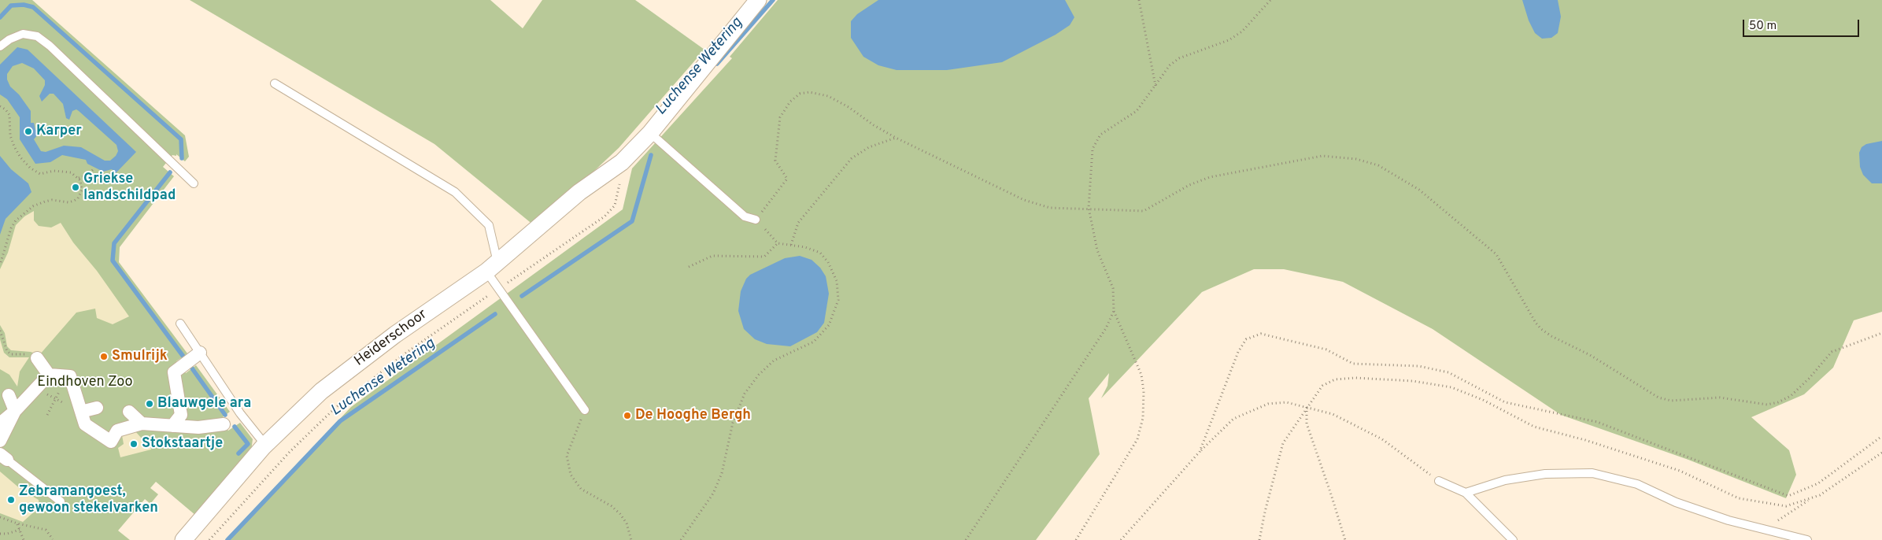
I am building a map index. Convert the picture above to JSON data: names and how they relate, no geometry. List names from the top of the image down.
{
  "streets": {
    "street": ["Heiderschoor"]
  },
  "water": ["Luchense Wetering"],
  "parks": ["Eindhoven Zoo"],
  "places": [
    "Karper",
    "Griekse landschildpad",
    "Smulrijk",
    "Blauwgele ara",
    "De Hooghe Bergh",
    "Stokstaartje",
    "Zebramangoest, gewoon stekelvarken"
  ],
  "scale_bar": "50 m"
}
